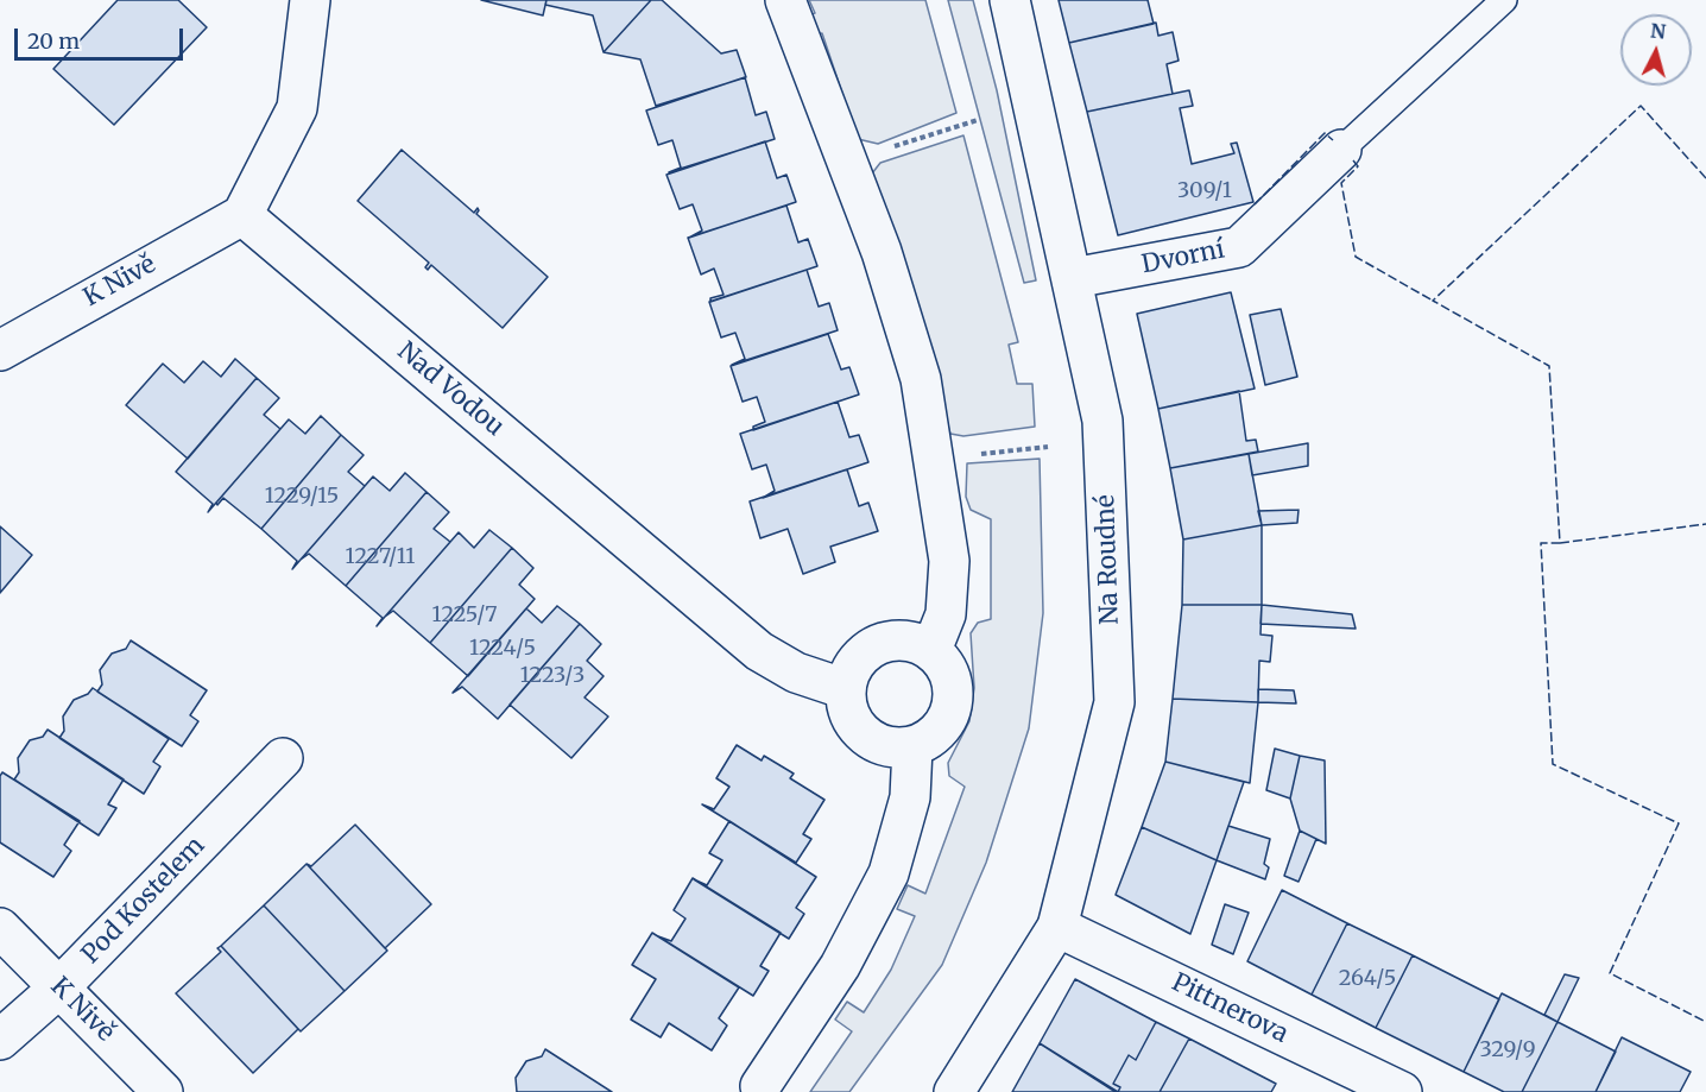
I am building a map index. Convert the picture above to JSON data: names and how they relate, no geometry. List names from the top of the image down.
{
  "streets": {
    "street": [
      "Dvorní",
      "K Nivě",
      "Nad Vodou",
      "Na Roudné",
      "Pod Kostelem",
      "Pittnerova"
    ]
  },
  "crossings": [
    ["Dvorní", "Na Roudné"],
    ["K Nivě", "Nad Vodou"],
    ["K Nivě", "Pod Kostelem"],
    ["Na Roudné", "Pittnerova"]
  ],
  "house_numbers": [
    "309/1",
    "1229/15",
    "1227/11",
    "1225/7",
    "1224/5",
    "1223/3",
    "264/5",
    "329/9"
  ],
  "scale_bar": "20 m",
  "north": "top"
}
